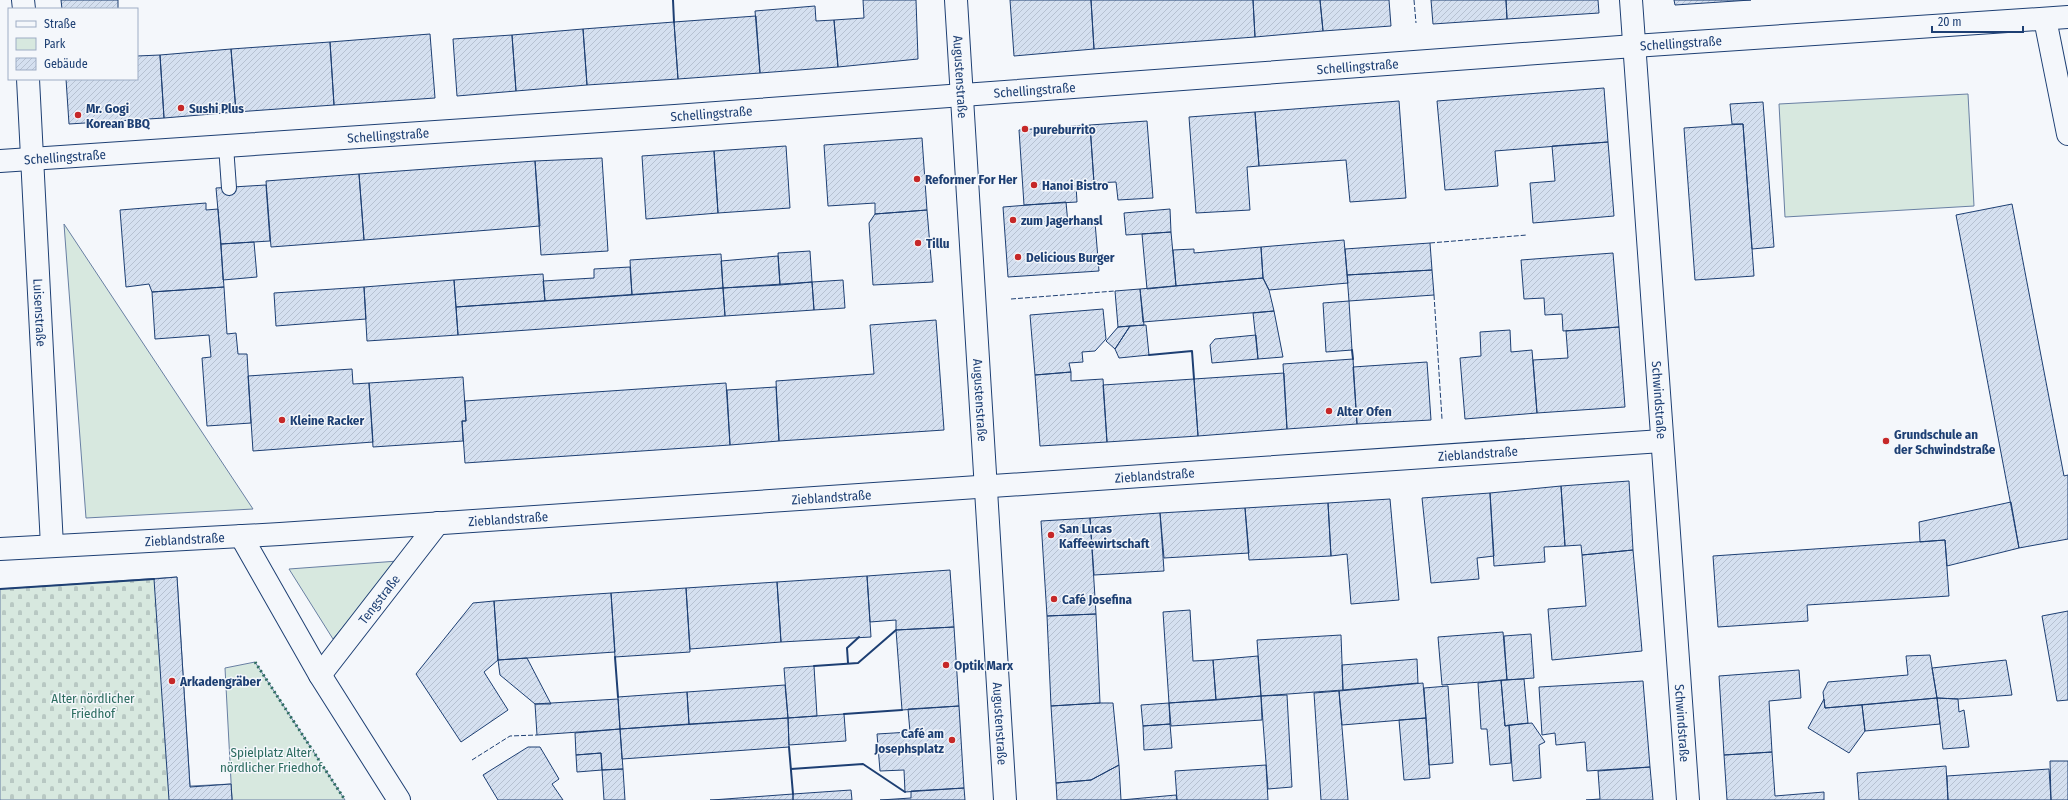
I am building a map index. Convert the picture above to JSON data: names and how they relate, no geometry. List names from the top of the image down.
{
  "streets": {
    "street": [
      "Schellingstraße",
      "Augustenstraße",
      "Luisenstraße",
      "Schwindstraße",
      "Zieblandstraße",
      "Tengstraße"
    ]
  },
  "crossings": [
    ["Schellingstraße", "Augustenstraße"],
    ["Schellingstraße", "Luisenstraße"],
    ["Schellingstraße", "Schwindstraße"],
    ["Augustenstraße", "Zieblandstraße"],
    ["Luisenstraße", "Zieblandstraße"],
    ["Schwindstraße", "Zieblandstraße"],
    ["Zieblandstraße", "Tengstraße"]
  ],
  "parks": ["Alter nördlicher Friedhof", "Spielplatz Alter nördlicher Friedhof"],
  "places": [
    "Sushi Plus",
    "Mr. Gogi Korean BBQ",
    "pureburrito",
    "Reformer For Her",
    "Hanoi Bistro",
    "zum Jagerhansl",
    "Tillu",
    "Delicious Burger",
    "Alter Ofen",
    "Kleine Racker",
    "Grundschule an der Schwindstraße",
    "San Lucas Kaffeewirtschaft",
    "Café Josefina",
    "Optik Marx",
    "Arkadengräber",
    "Café am Josephsplatz"
  ],
  "legend": ["Straße", "Park", "Gebäude"],
  "scale_bar": "20 m"
}
